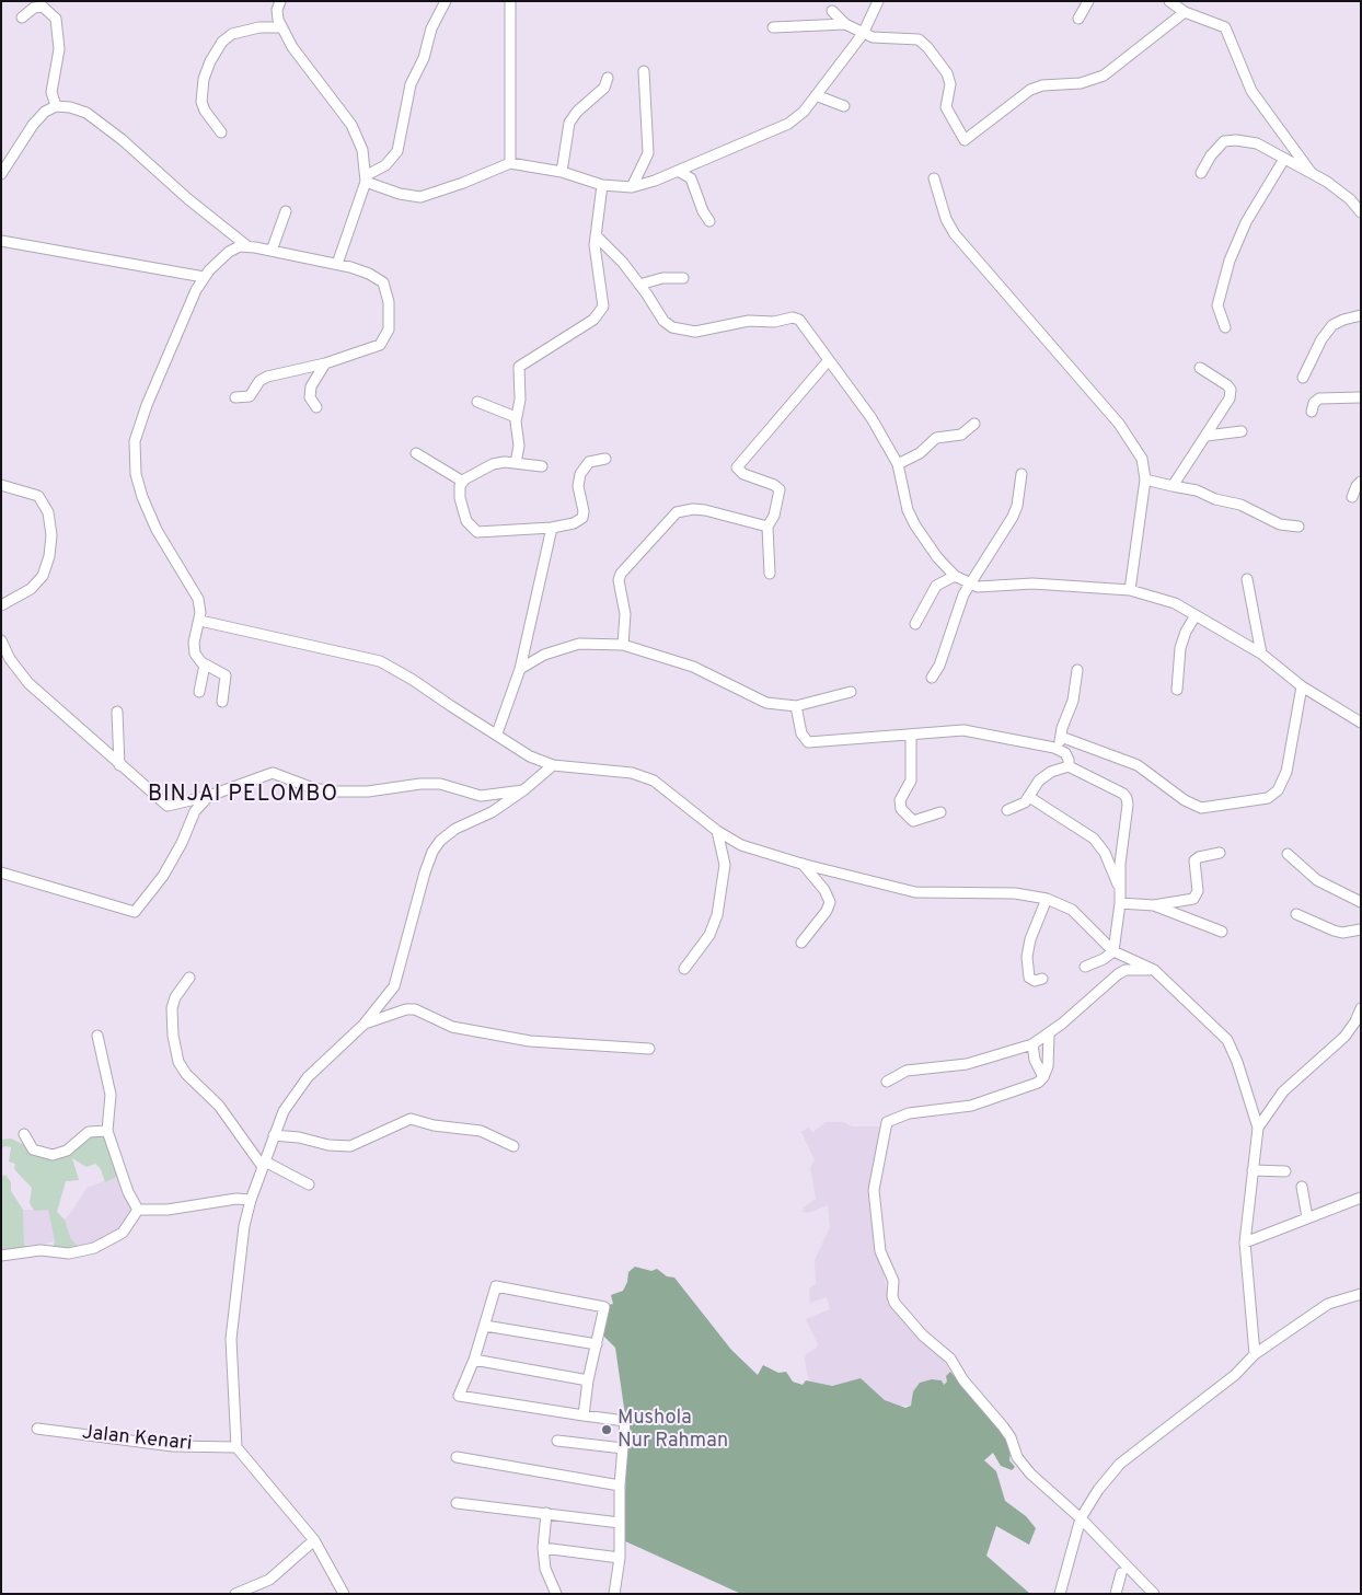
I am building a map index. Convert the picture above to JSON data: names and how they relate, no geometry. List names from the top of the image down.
{
  "streets": {
    "street": ["Jalan Kenari"]
  },
  "districts": ["BINJAI PELOMBO"],
  "places": ["Mushola Nur Rahman"]
}
